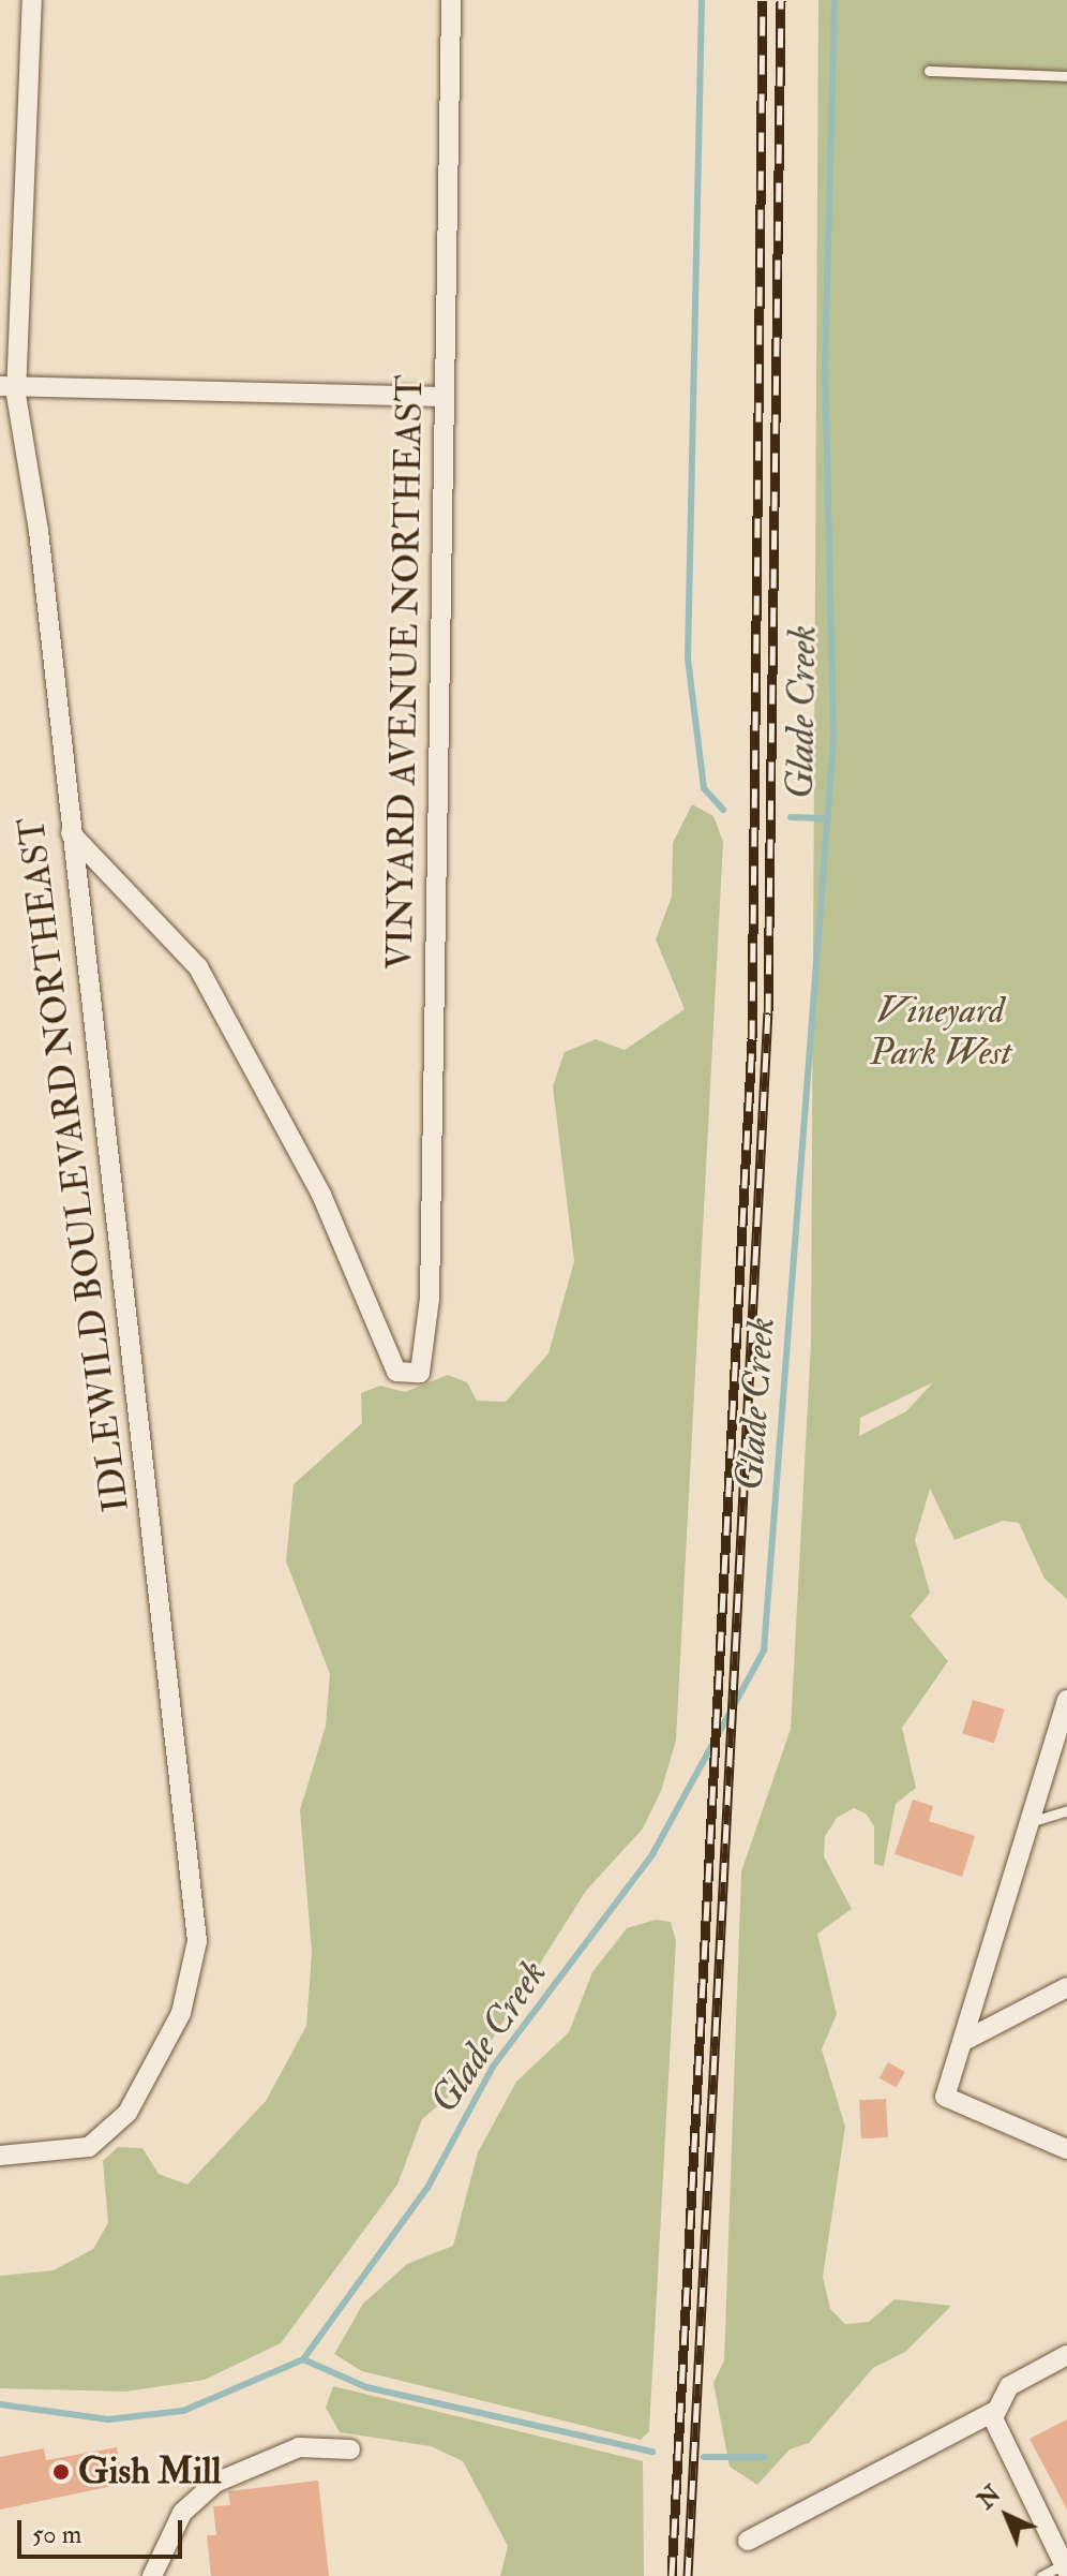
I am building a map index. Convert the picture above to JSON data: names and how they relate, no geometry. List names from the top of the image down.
{
  "streets": {
    "street": ["VINYARD AVENUE NORTHEAST", "IDLEWILD BOULEVARD NORTHEAST"]
  },
  "crossings": [
    ["VINYARD AVENUE NORTHEAST", "IDLEWILD BOULEVARD NORTHEAST"]
  ],
  "water": ["Glade Creek"],
  "parks": ["Vineyard Park West"],
  "places": ["Gish Mill"],
  "scale_bar": "50 m",
  "north": "top left"
}
